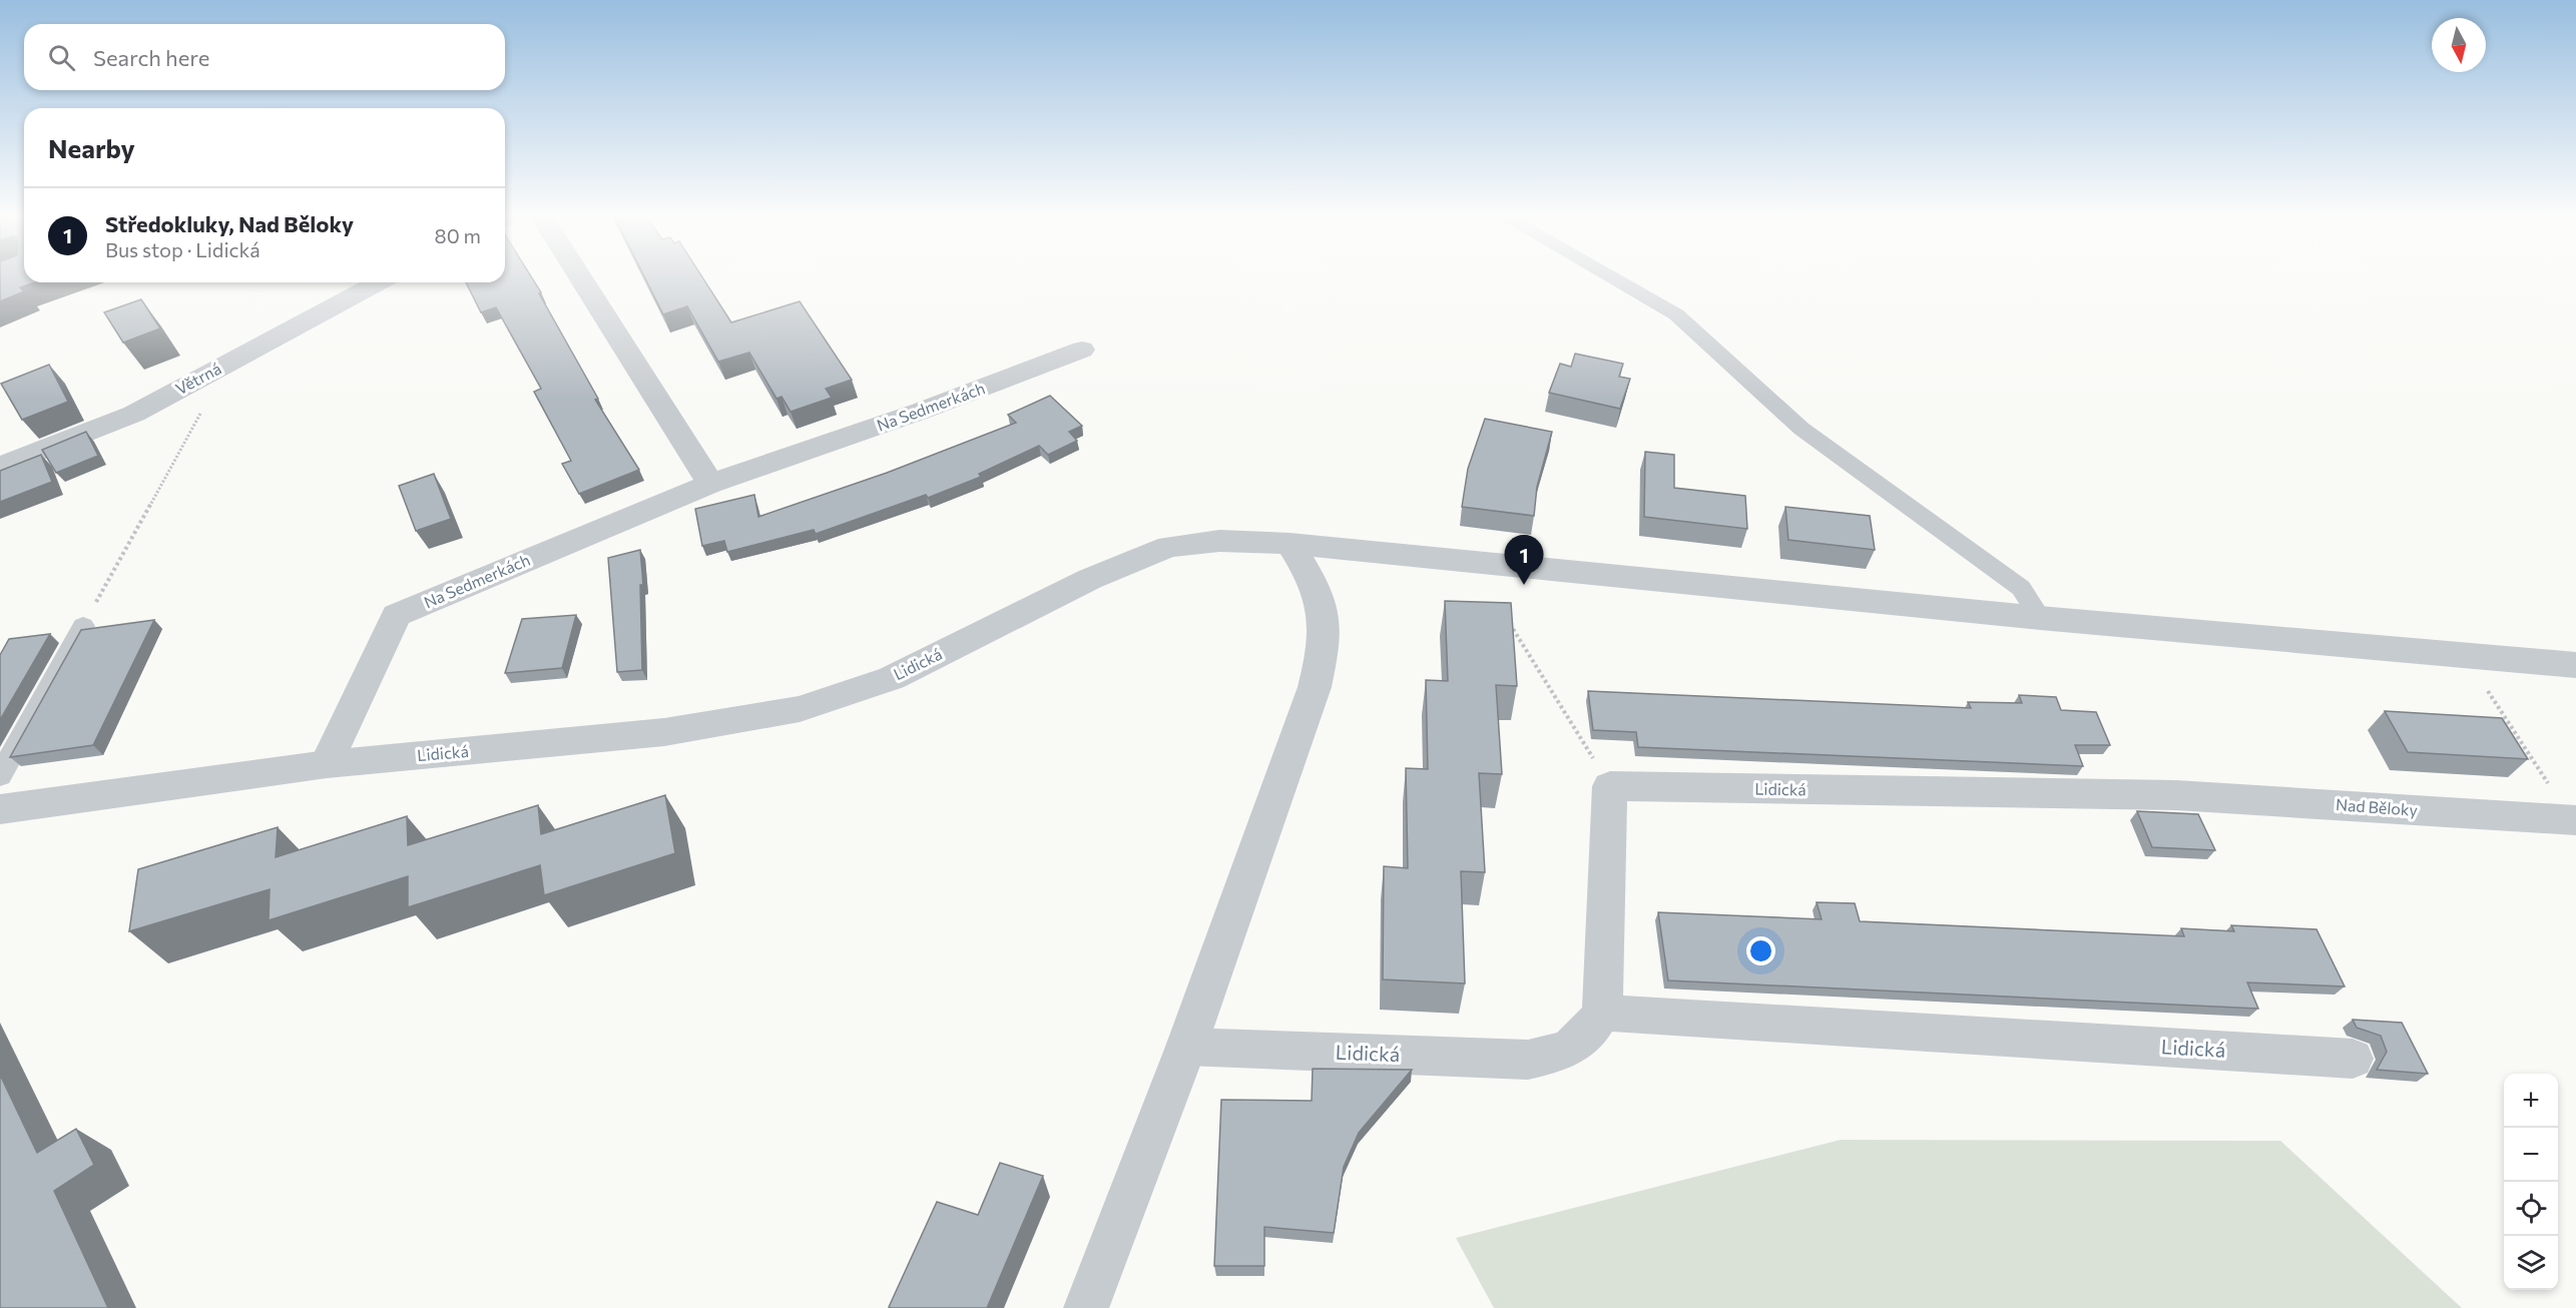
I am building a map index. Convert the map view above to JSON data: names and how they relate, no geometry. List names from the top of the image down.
{
  "streets": {
    "street": [
      "Větrná",
      "Na Sedmerkách",
      "Lidická",
      "Nad Běloky"
    ]
  },
  "crossings": [
    ["Na Sedmerkách", "Lidická"],
    ["Lidická", "Nad Běloky"]
  ],
  "north": "bottom",
  "page": {
    "search": "Search here",
    "heading": "Nearby",
    "list": [
      {
        "mark": "1",
        "name": "Středokluky, Nad Běloky",
        "note": "Bus stop · Lidická",
        "value": "80 m"
      }
    ],
    "pins": "1",
    "map_buttons": ["+", "−"]
  }
}
